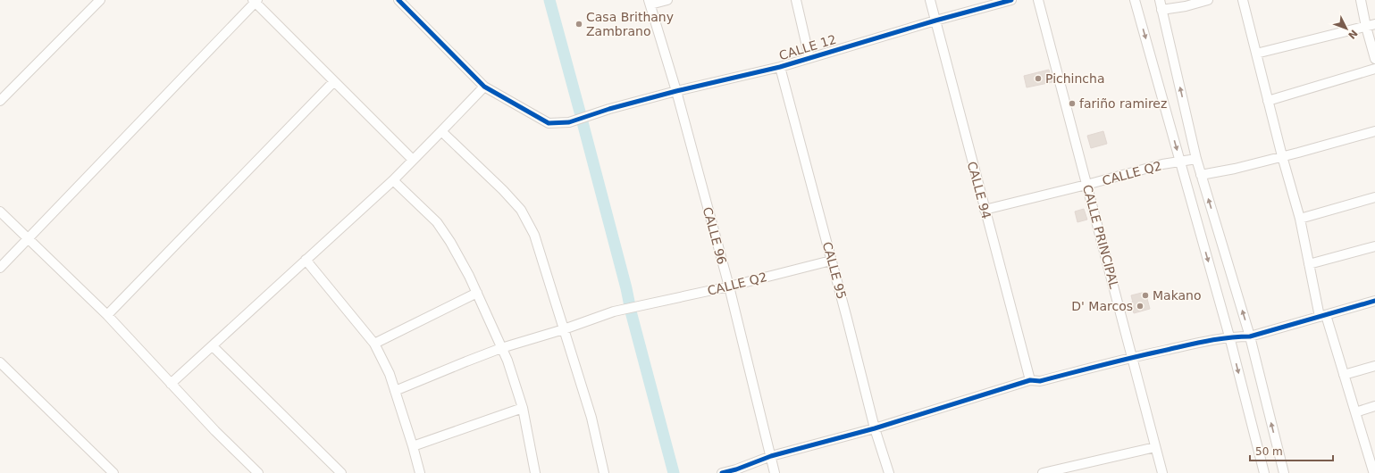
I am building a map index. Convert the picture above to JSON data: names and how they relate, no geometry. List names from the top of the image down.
{
  "streets": {
    "street": [
      "CALLE 12",
      "CALLE Q2",
      "CALLE 94",
      "CALLE 96",
      "CALLE PRINCIPAL",
      "CALLE 95"
    ]
  },
  "crossings": [
    ["CALLE 12", "CALLE 94"],
    ["CALLE 12", "CALLE 96"],
    ["CALLE 12", "CALLE 95"],
    ["CALLE Q2", "CALLE 94"],
    ["CALLE Q2", "CALLE 96"],
    ["CALLE Q2", "CALLE PRINCIPAL"],
    ["CALLE Q2", "CALLE 95"]
  ],
  "places": [
    "Casa Brithany Zambrano",
    "Pichincha",
    "fariño ramirez",
    "Makano",
    "D' Marcos"
  ],
  "scale_bar": "50 m",
  "north": "bottom right"
}
